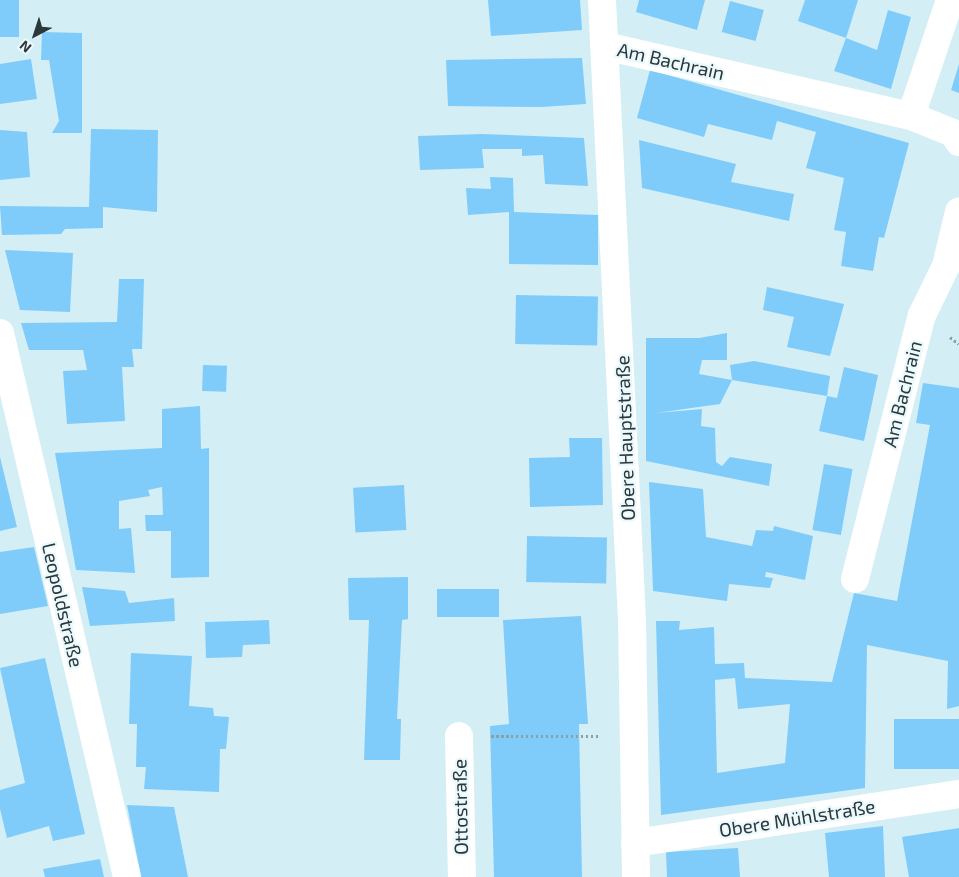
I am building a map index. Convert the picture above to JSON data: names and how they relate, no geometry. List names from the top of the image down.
{
  "streets": {
    "street": [
      "Am Bachrain",
      "Obere Hauptstraße",
      "Leopoldstraße",
      "Ottostraße",
      "Obere Mühlstraße"
    ]
  },
  "crossings": [
    ["Am Bachrain", "Obere Hauptstraße"],
    ["Obere Hauptstraße", "Obere Mühlstraße"]
  ],
  "north": "bottom left"
}
